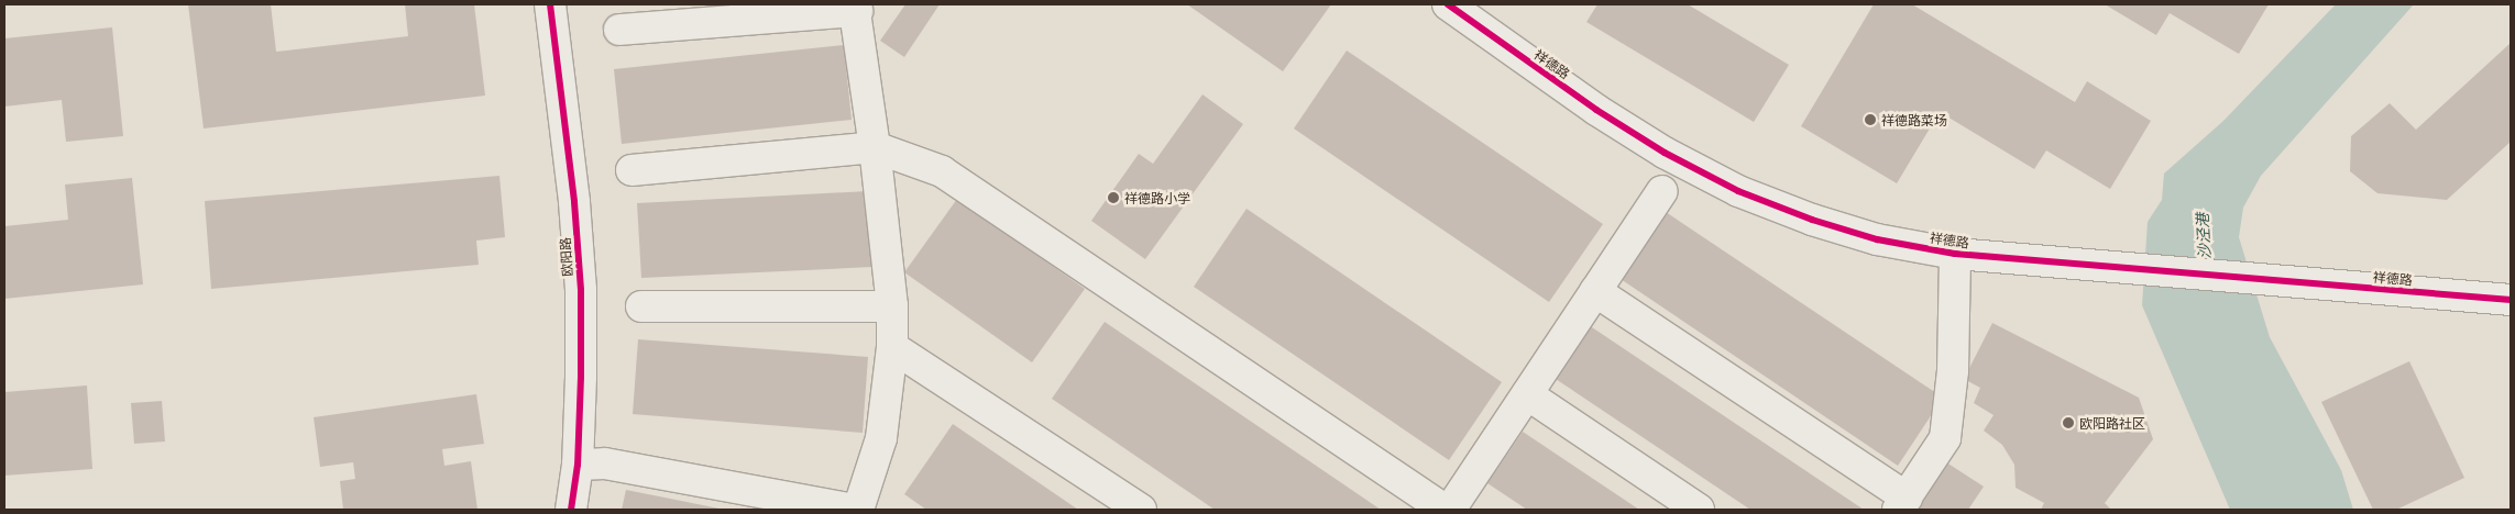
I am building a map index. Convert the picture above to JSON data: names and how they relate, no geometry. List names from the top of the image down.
{
  "streets": {
    "street": ["祥德路", "欧阳路"]
  },
  "water": ["沙泾港"],
  "places": ["祥德路菜场", "祥德路小学", "欧阳路社区"]
}
